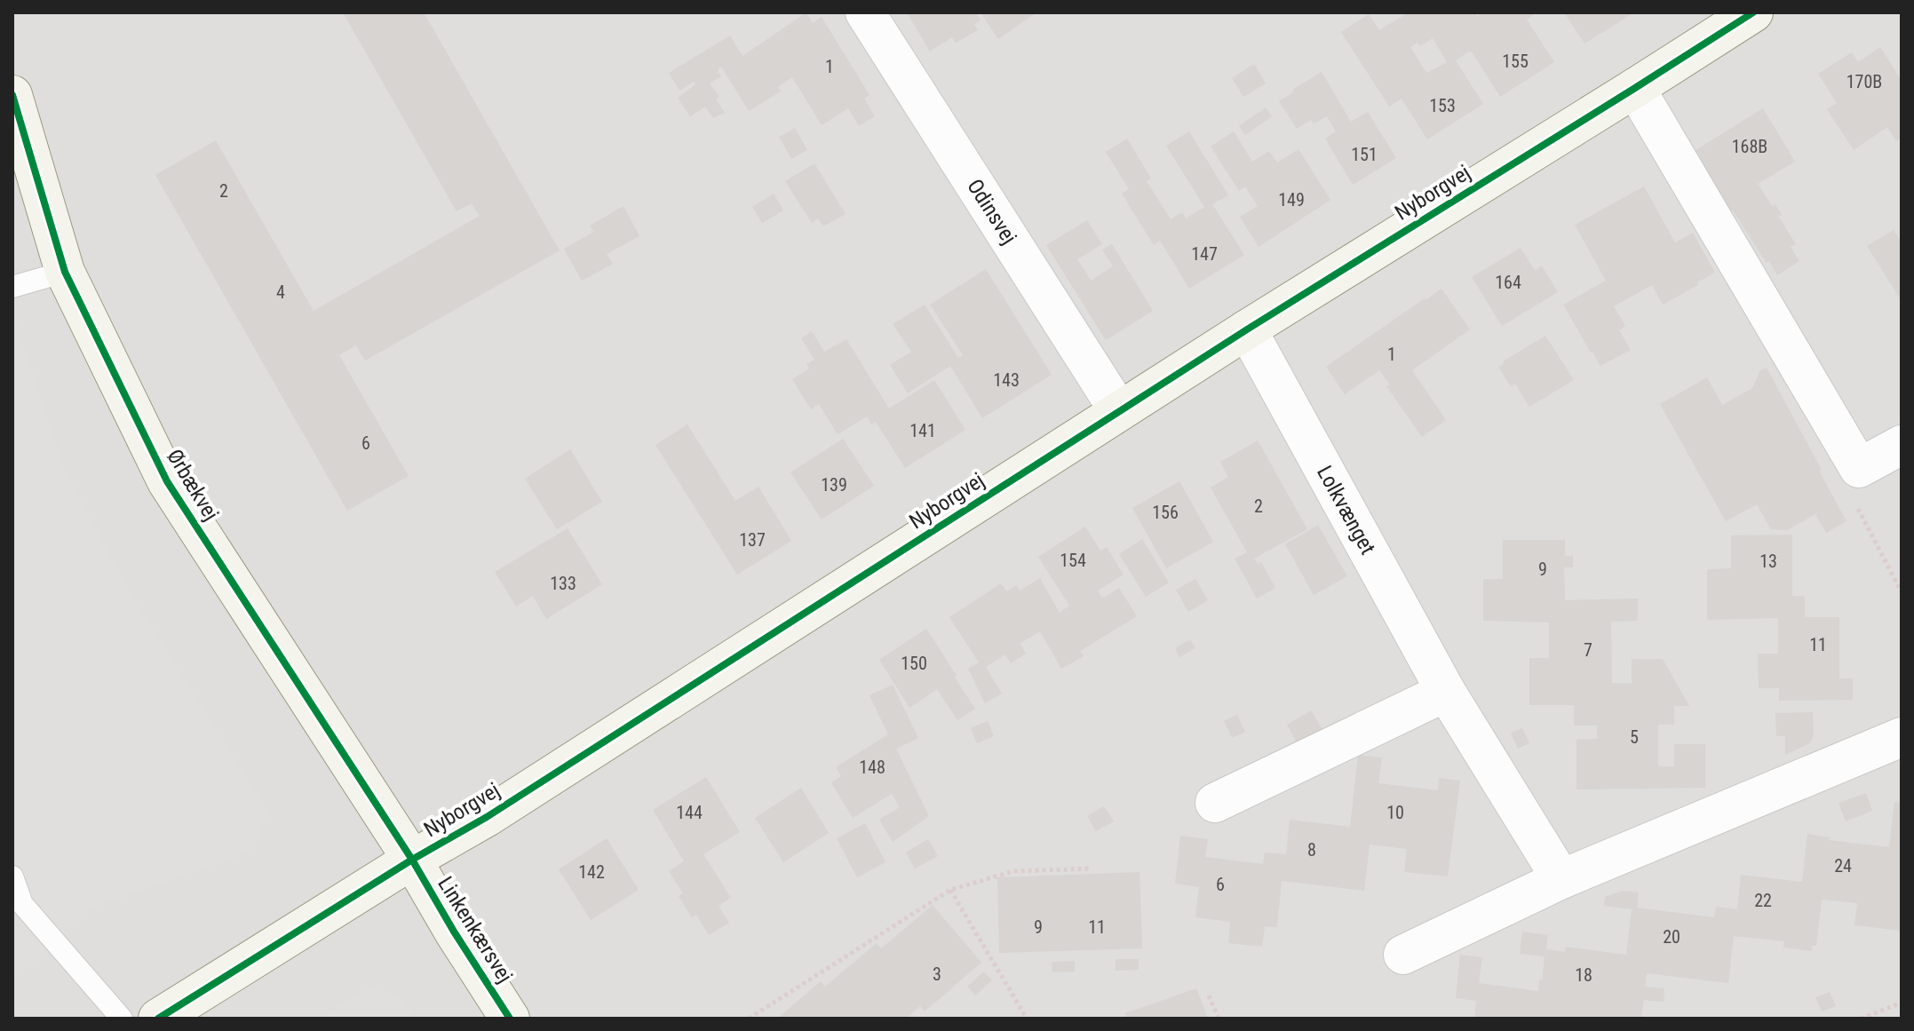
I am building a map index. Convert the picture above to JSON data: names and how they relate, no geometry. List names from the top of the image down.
{
  "streets": {
    "street": [
      "Nyborgvej",
      "Odinsvej",
      "Ørbækvej",
      "Lolkvænget",
      "Linkenkærsvej"
    ]
  },
  "crossings": [
    ["Nyborgvej", "Odinsvej"],
    ["Nyborgvej", "Ørbækvej"],
    ["Nyborgvej", "Lolkvænget"],
    ["Nyborgvej", "Linkenkærsvej"],
    ["Ørbækvej", "Linkenkærsvej"]
  ],
  "house_numbers": [
    "155",
    "1",
    "170B",
    "153",
    "168B",
    "151",
    "2",
    "149",
    "147",
    "164",
    "4",
    "1",
    "143",
    "141",
    "6",
    "139",
    "2",
    "156",
    "137",
    "154",
    "13",
    "9",
    "133",
    "11",
    "7",
    "150",
    "5",
    "148",
    "144",
    "10",
    "8",
    "24",
    "142",
    "6",
    "22",
    "9",
    "11",
    "20",
    "3",
    "18"
  ]
}
